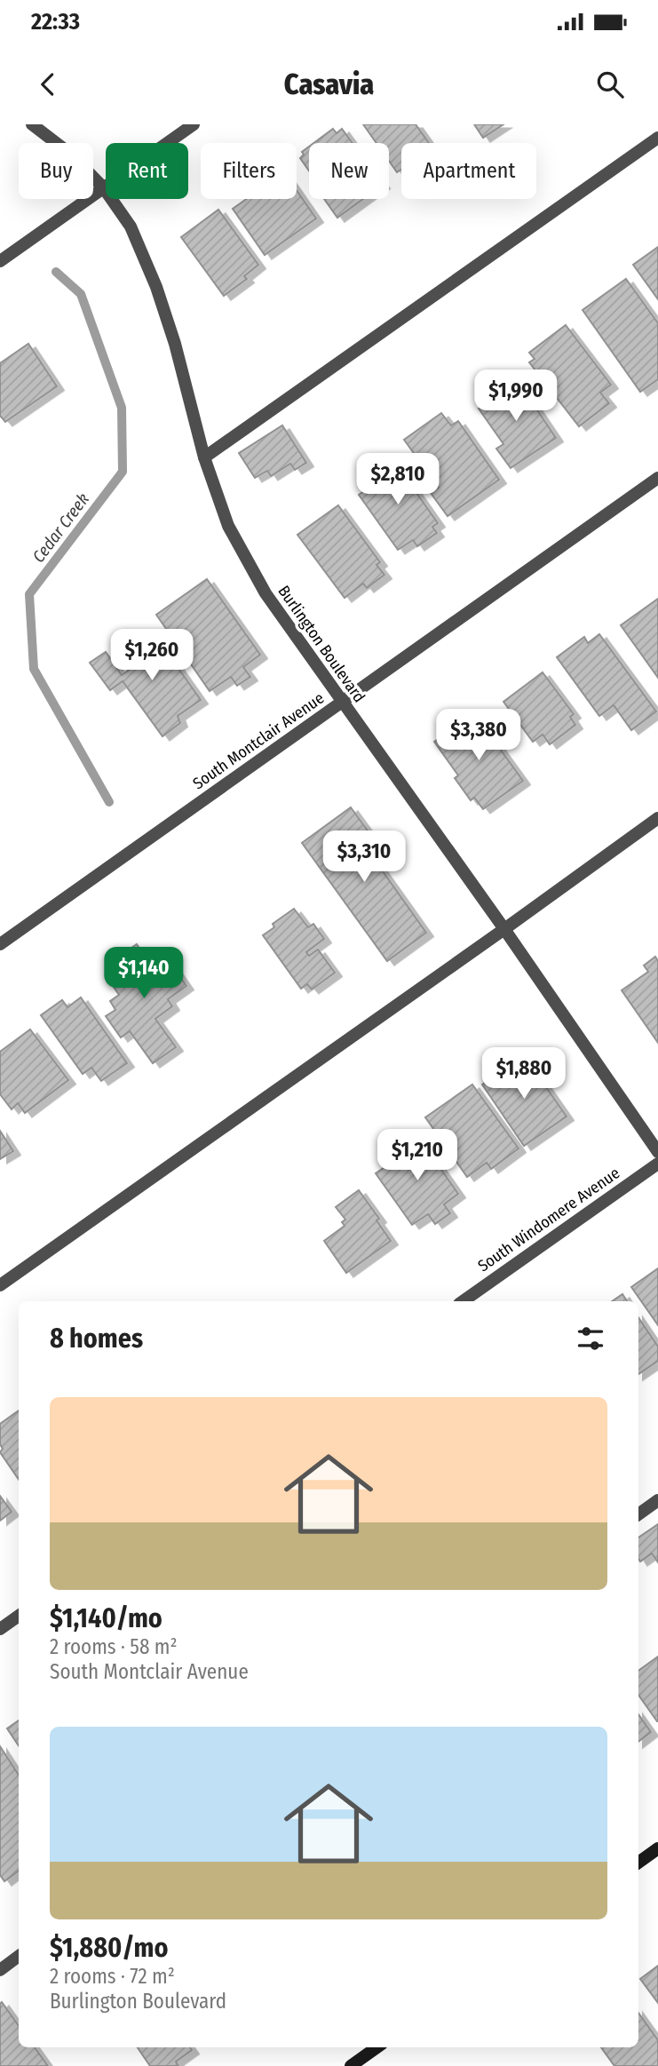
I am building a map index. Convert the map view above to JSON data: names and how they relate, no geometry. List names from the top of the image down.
{
  "streets": {
    "street": ["Burlington Boulevard", "South Montclair Avenue", "South Windomere Avenue"]
  },
  "crossings": [
    ["Burlington Boulevard", "South Montclair Avenue"]
  ],
  "water": ["Cedar Creek"],
  "page": {
    "status": "22:33",
    "header": "Casavia",
    "chip": [
      "Buy",
      "Rent",
      "Filters",
      "New",
      "Apartment"
    ],
    "price": [
      "$1,990",
      "$2,810",
      "$1,260",
      "$3,380",
      "$3,310",
      "$1,140",
      "$1,880",
      "$1,210"
    ],
    "heading": "8 homes",
    "list": [
      {
        "name": "$1,140/mo",
        "note": "2 rooms · 58 m² · South Montclair Avenue"
      },
      {
        "name": "$1,880/mo",
        "note": "2 rooms · 72 m² · Burlington Boulevard"
      }
    ]
  }
}
